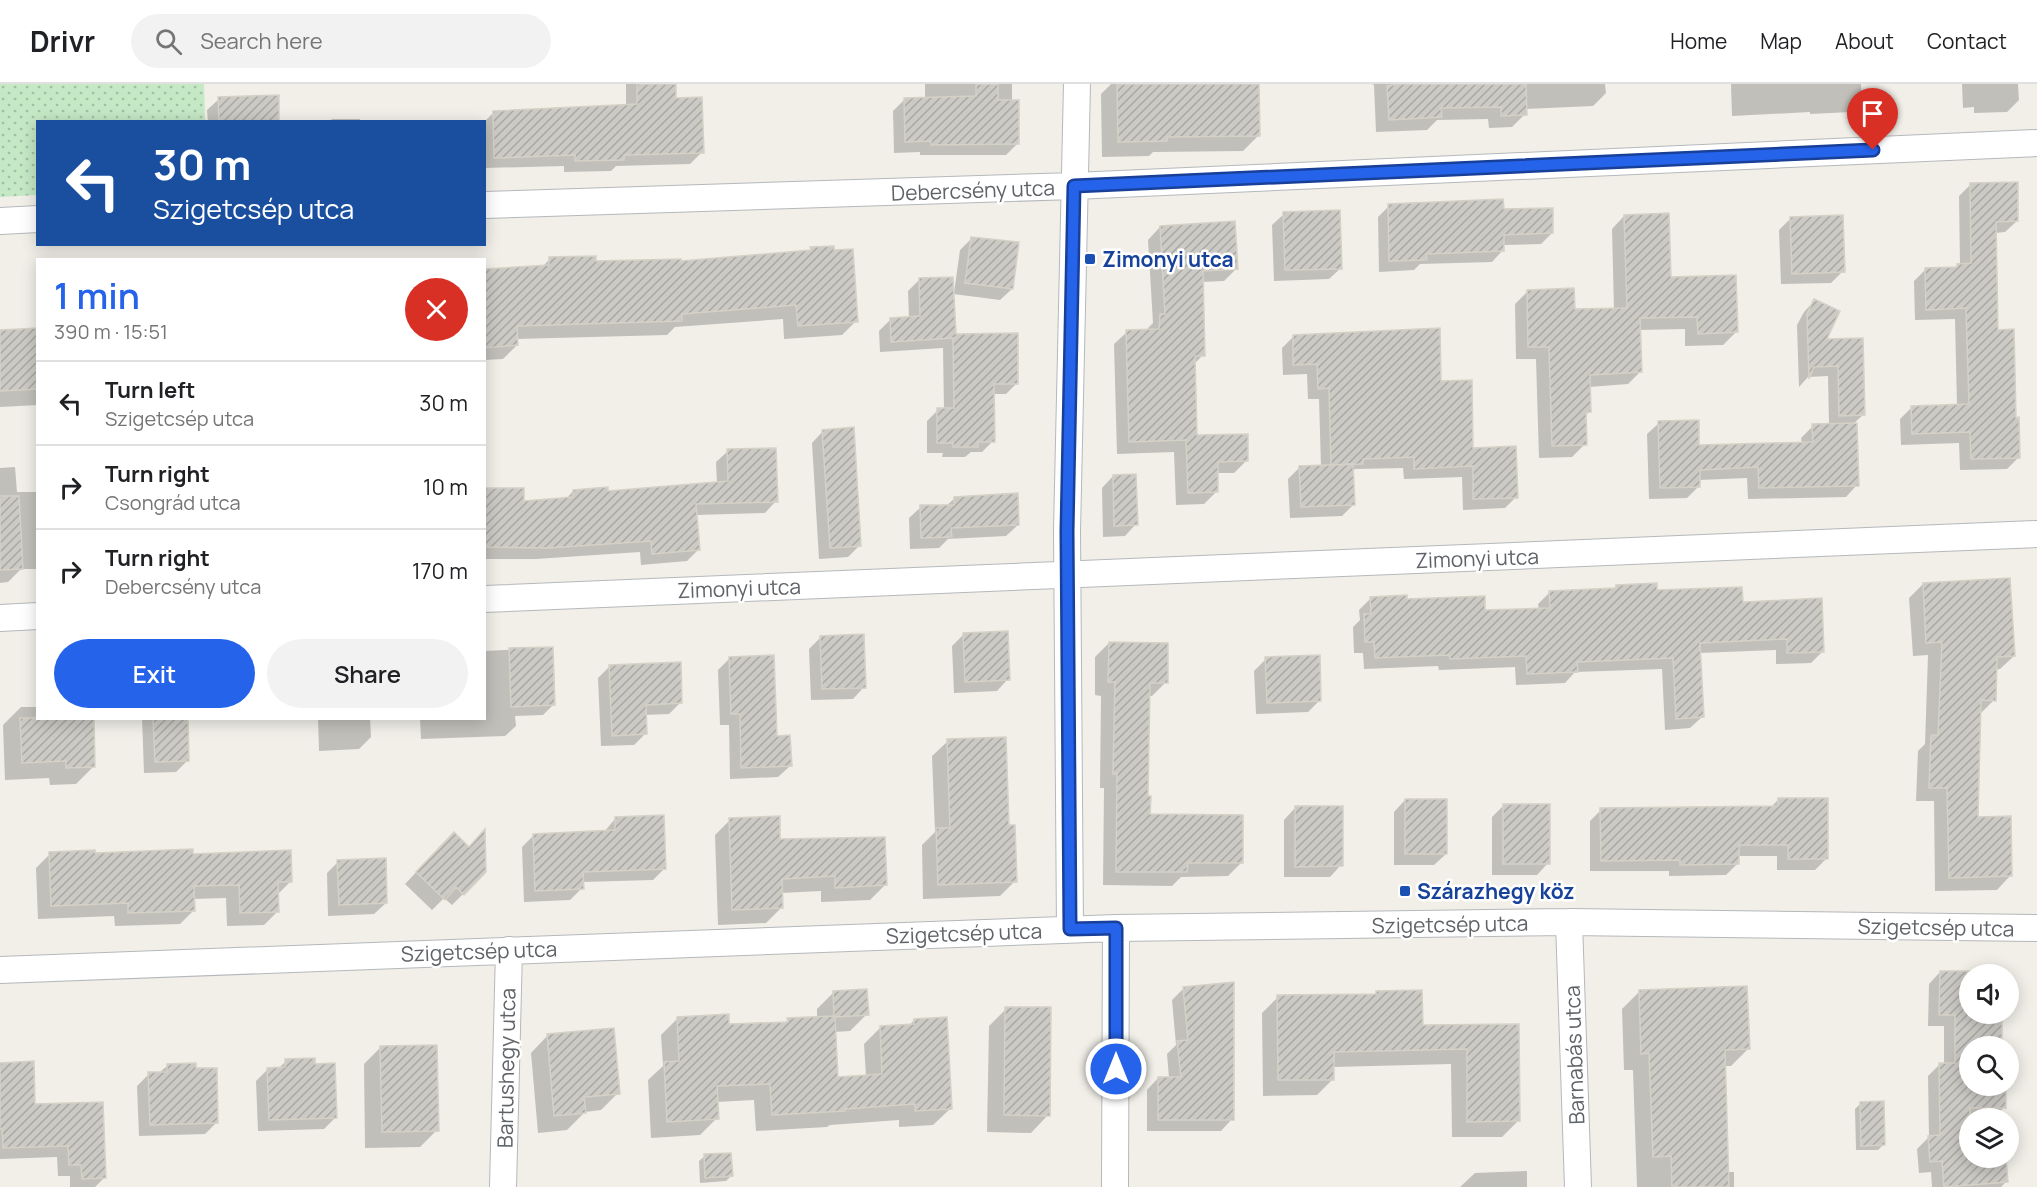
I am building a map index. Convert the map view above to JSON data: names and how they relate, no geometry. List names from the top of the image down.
{
  "streets": {
    "street": [
      "Debercsény utca",
      "Zimonyi utca",
      "Szigetcsép utca",
      "Barnabás utca",
      "Bartushegy utca"
    ]
  },
  "crossings": [
    ["Szigetcsép utca", "Barnabás utca"],
    ["Szigetcsép utca", "Bartushegy utca"]
  ],
  "places": {
    "transit": ["Zimonyi utca", "Szárazhegy köz"]
  },
  "page": {
    "header": "Drivr",
    "search": "Search here",
    "nav": [
      "Home",
      "Map",
      "About",
      "Contact"
    ],
    "turn": ["30 m", "Szigetcsép utca"],
    "heading": ["1 min", "390 m · 15:51"],
    "list": [
      {
        "name": "Turn left",
        "note": "Szigetcsép utca",
        "value": "30 m"
      },
      {
        "name": "Turn right",
        "note": "Csongrád utca",
        "value": "10 m"
      },
      {
        "name": "Turn right",
        "note": "Debercsény utca",
        "value": "170 m"
      }
    ],
    "buttons": ["Exit", "Share"]
  }
}
